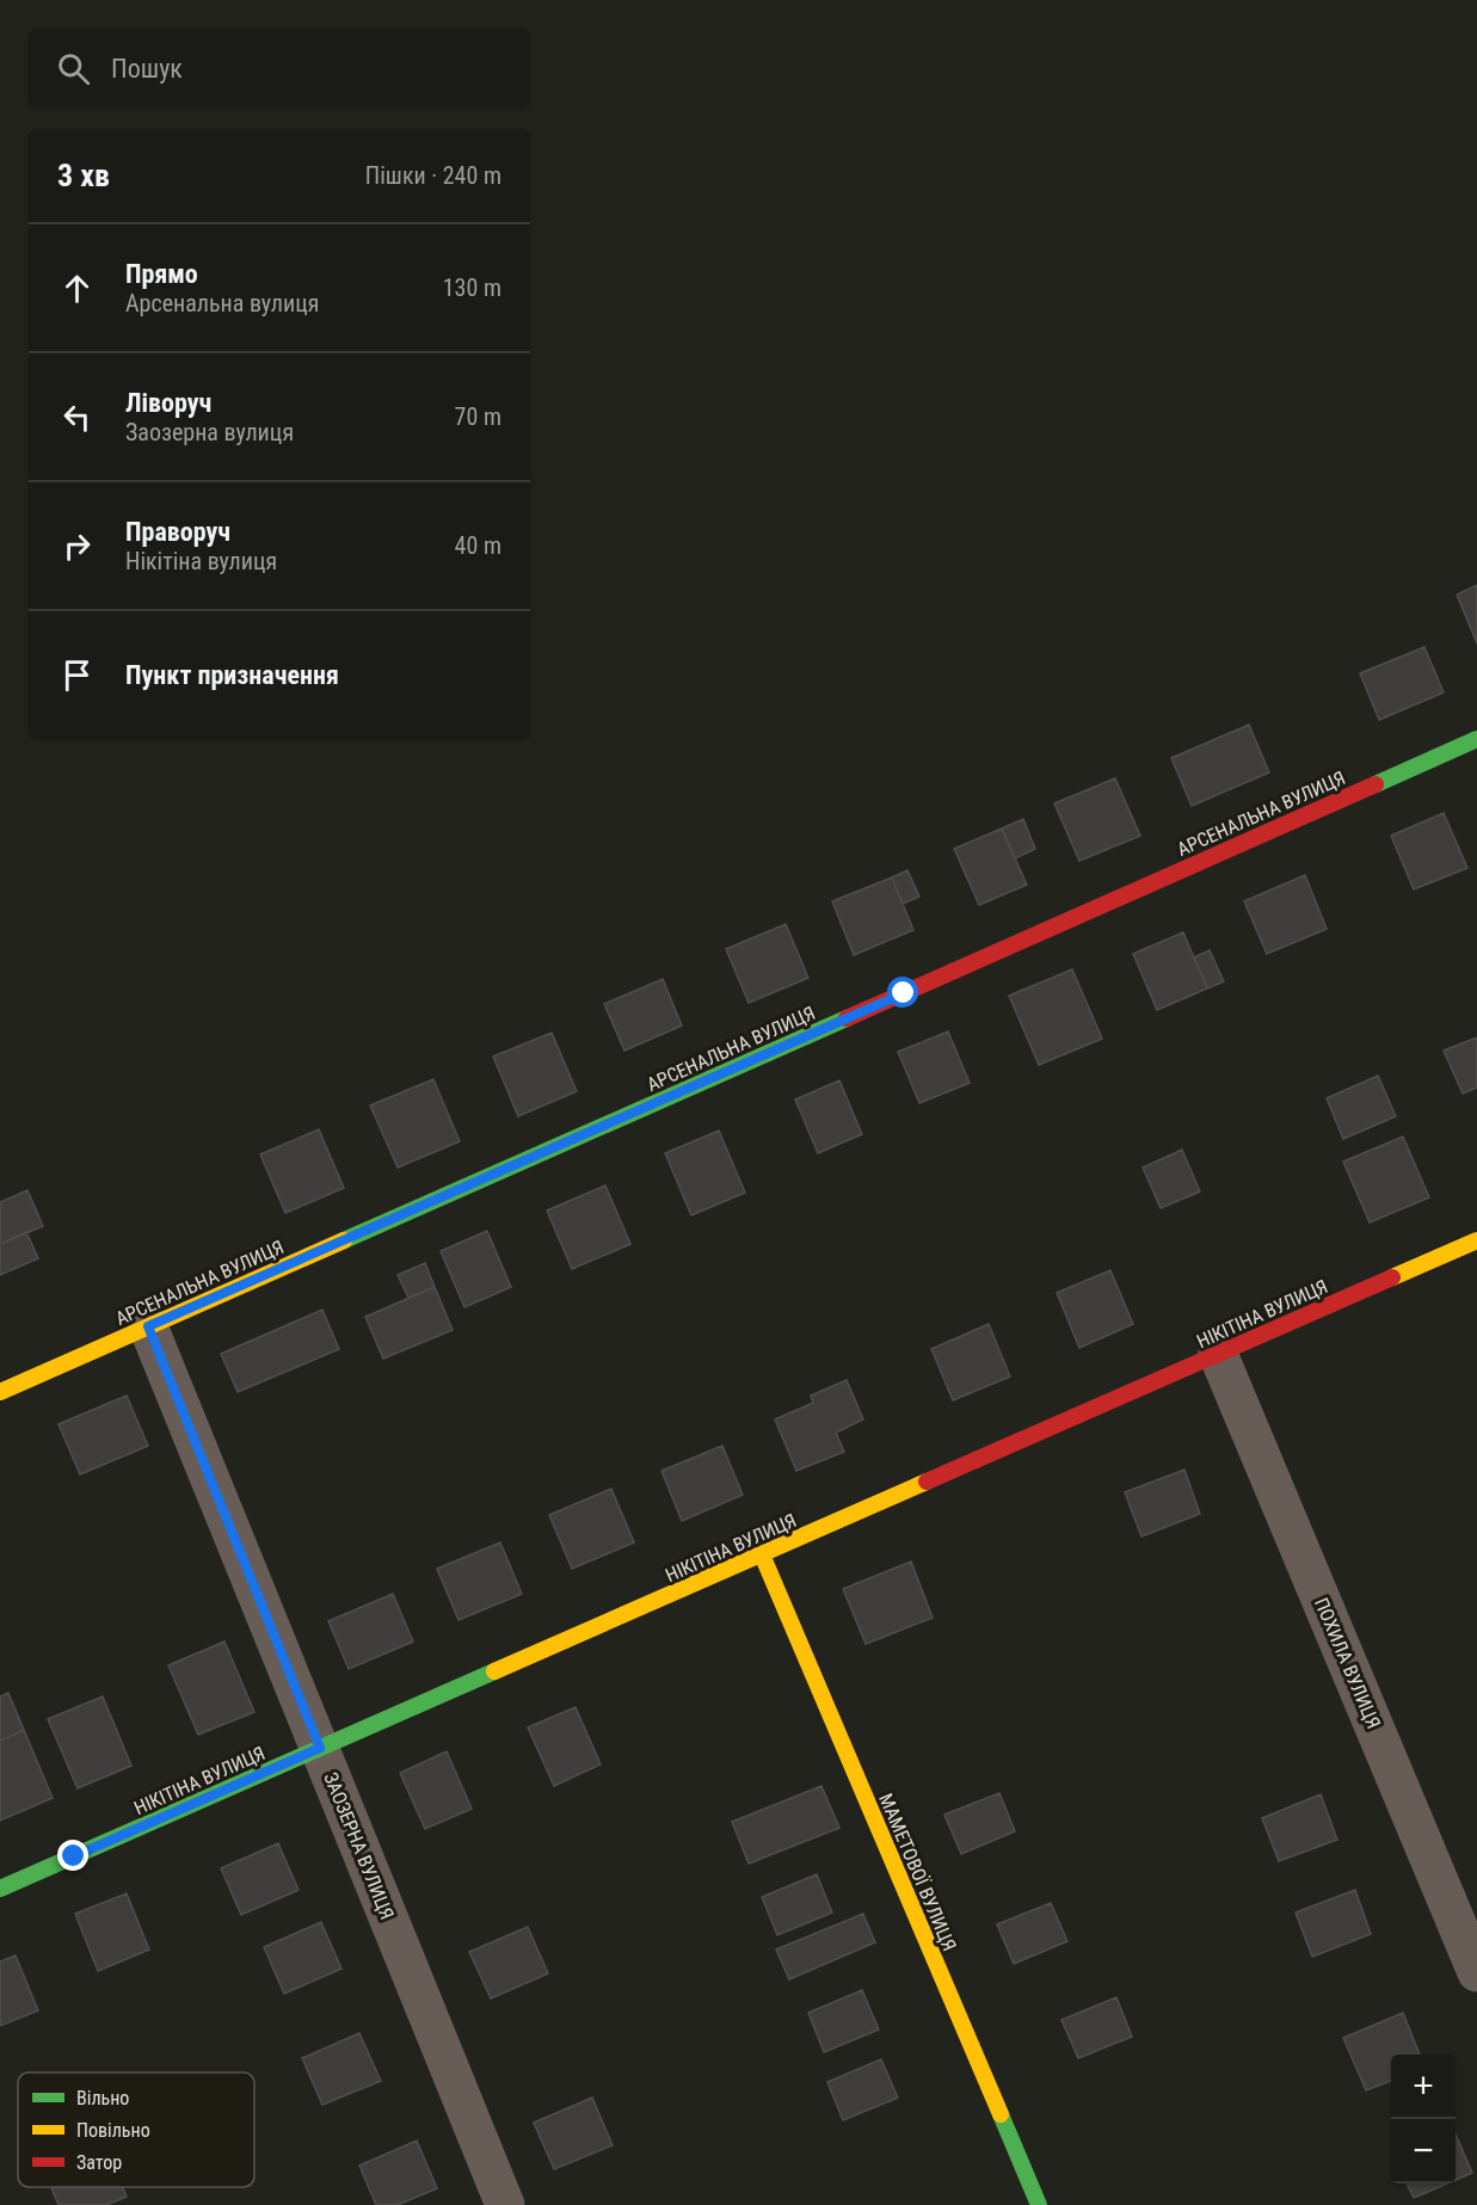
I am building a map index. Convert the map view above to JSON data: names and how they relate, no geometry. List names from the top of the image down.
{
  "streets": {
    "street": [
      "АРСЕНАЛЬНА ВУЛИЦЯ",
      "НІКІТІНА ВУЛИЦЯ",
      "ПОХИЛА ВУЛИЦЯ",
      "ЗАОЗЕРНА ВУЛИЦЯ",
      "МАМЕТОВОЇ ВУЛИЦЯ"
    ]
  },
  "crossings": [
    ["АРСЕНАЛЬНА ВУЛИЦЯ", "ЗАОЗЕРНА ВУЛИЦЯ"],
    ["НІКІТІНА ВУЛИЦЯ", "ПОХИЛА ВУЛИЦЯ"],
    ["НІКІТІНА ВУЛИЦЯ", "ЗАОЗЕРНА ВУЛИЦЯ"],
    ["НІКІТІНА ВУЛИЦЯ", "МАМЕТОВОЇ ВУЛИЦЯ"]
  ],
  "legend": ["Вільно", "Повільно", "Затор"],
  "page": {
    "search": "Пошук",
    "heading": ["3 хв", "Пішки · 240 m"],
    "list": [
      ["Прямо", "Арсенальна вулиця", "130 m"],
      ["Ліворуч", "Заозерна вулиця", "70 m"],
      ["Праворуч", "Нікітіна вулиця", "40 m"],
      "Пункт призначення"
    ],
    "map_buttons": ["+", "−"]
  }
}
